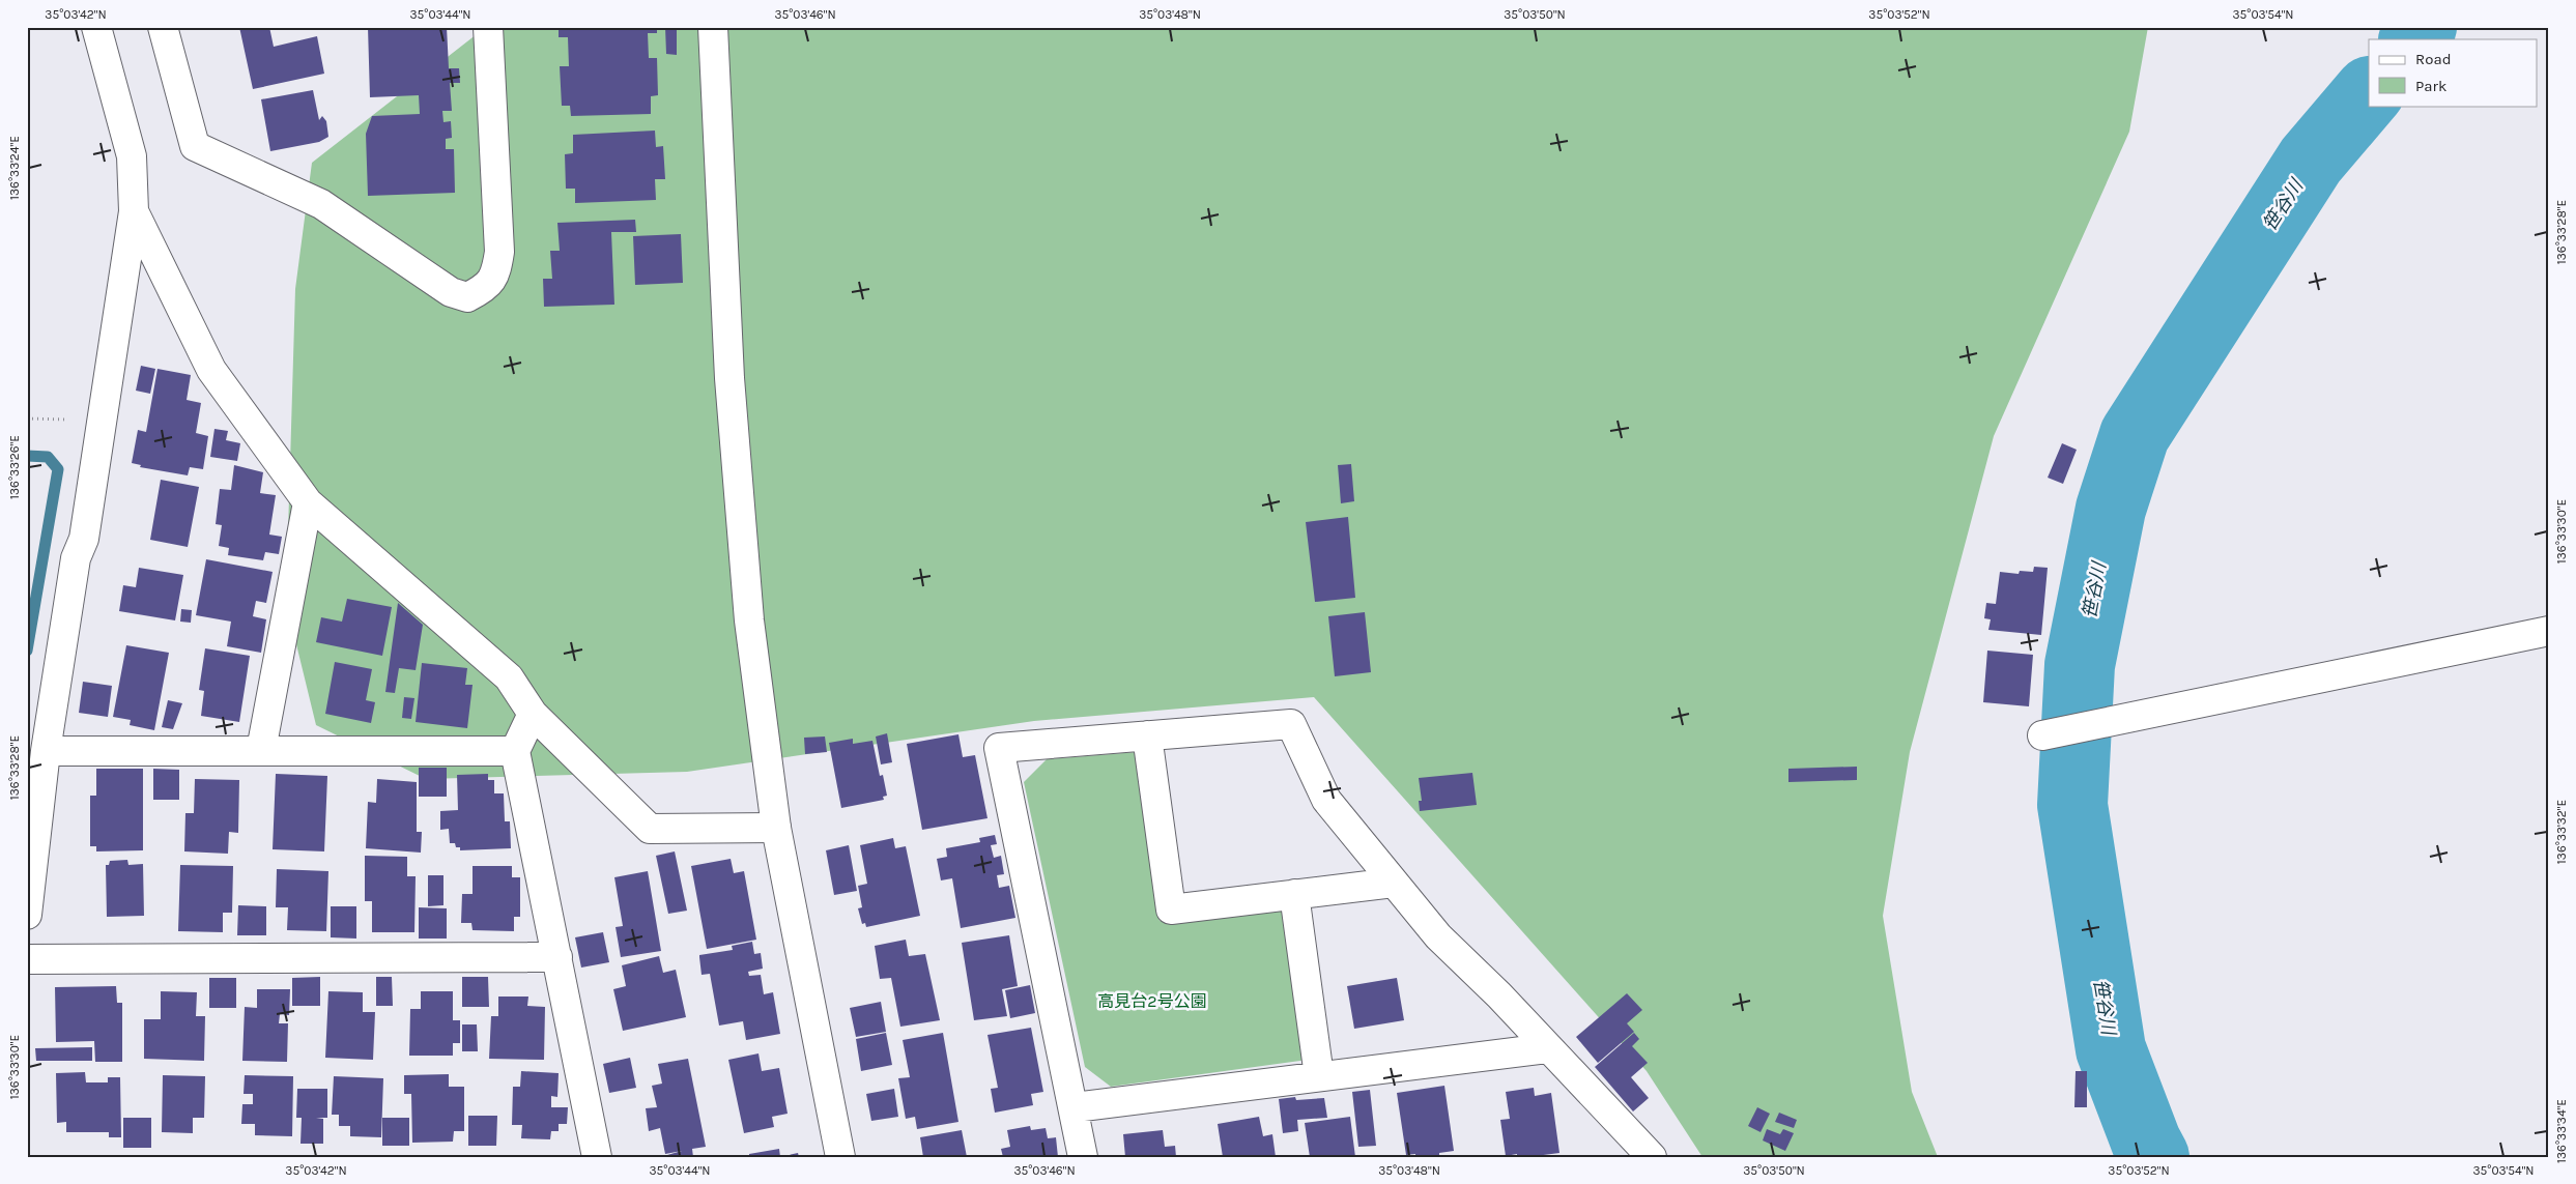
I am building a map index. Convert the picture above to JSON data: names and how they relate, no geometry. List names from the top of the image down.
{
  "water": ["笹谷川"],
  "parks": ["高見台2号公園"],
  "legend": ["Road", "Park"],
  "coordinates": [
    "35°03'42\"N",
    "35°03'44\"N",
    "35°03'46\"N",
    "35°03'48\"N",
    "35°03'50\"N",
    "35°03'52\"N",
    "35°03'54\"N",
    "136°33'24\"E",
    "136°33'28\"E",
    "136°33'26\"E",
    "136°33'30\"E",
    "136°33'32\"E",
    "136°33'34\"E"
  ]
}
